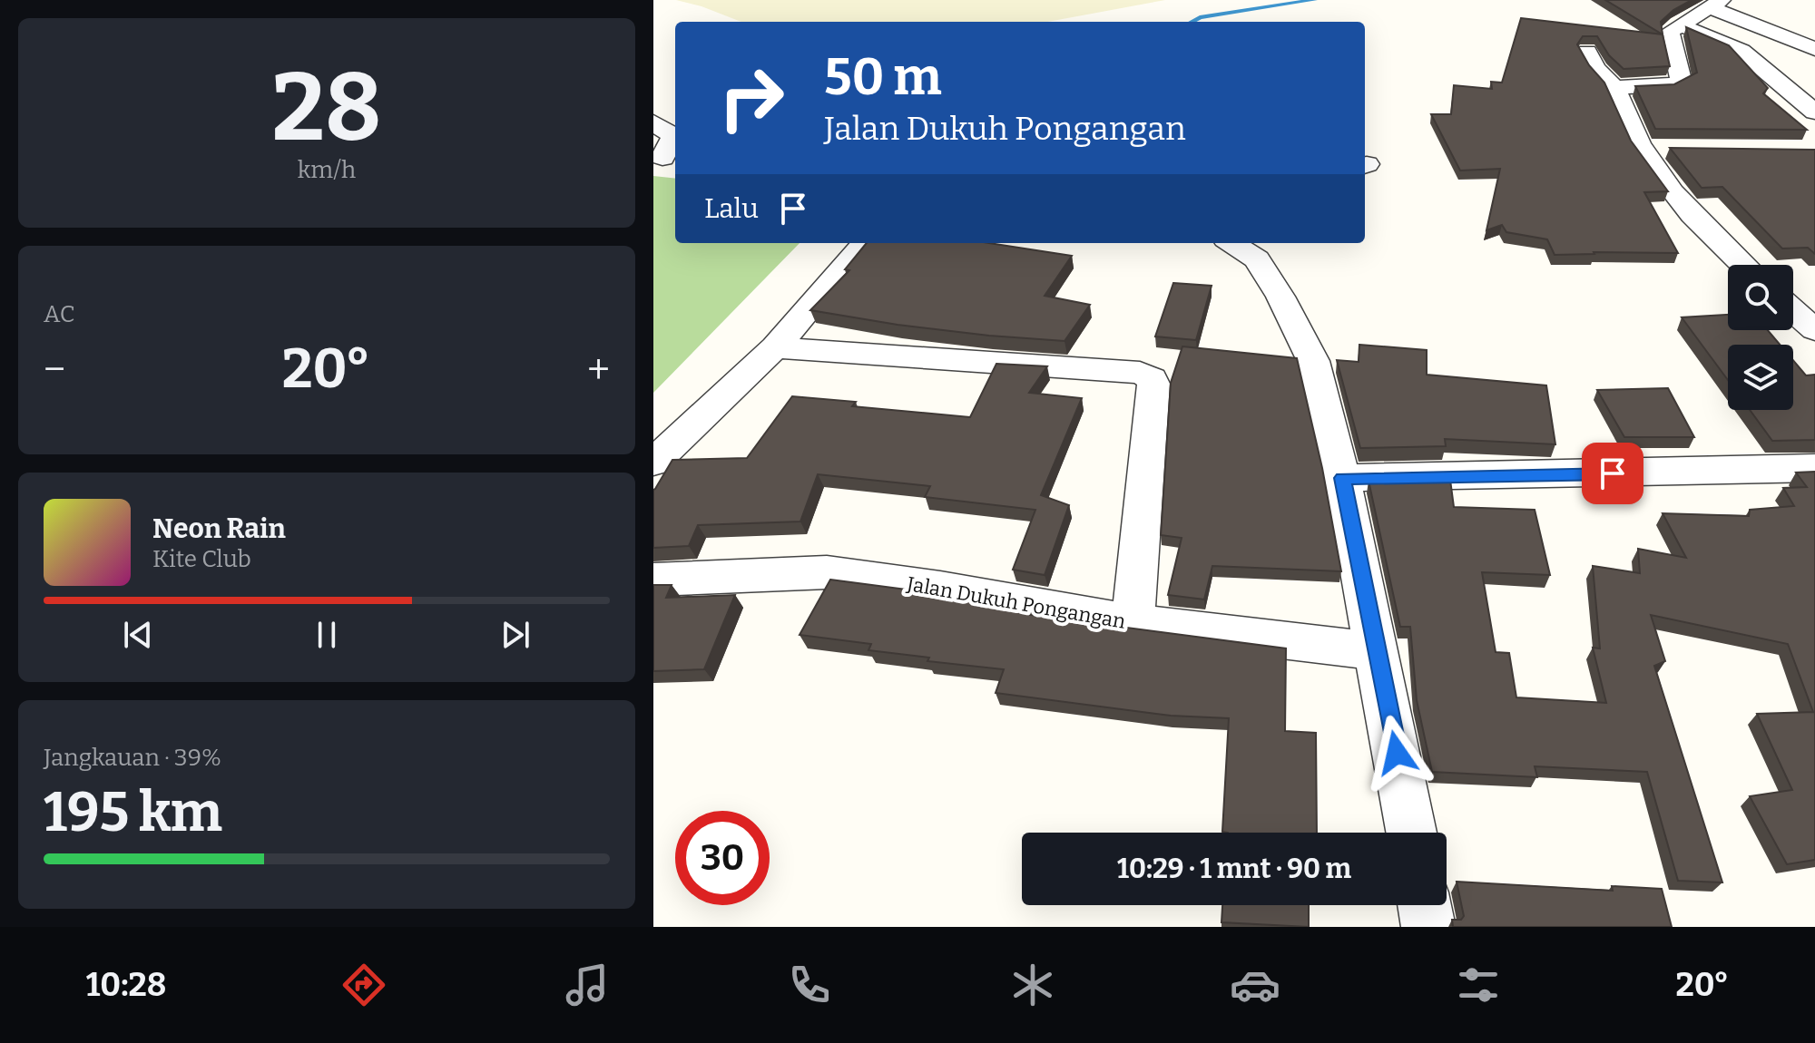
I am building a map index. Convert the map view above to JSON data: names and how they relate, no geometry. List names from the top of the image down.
{
  "streets": {
    "street": ["Jalan Dukuh Pongangan"]
  },
  "page": {
    "tile": [
      ["28", "km/h"],
      "AC",
      ["Jangkauan · 39%", "195 km"]
    ],
    "turn": ["50 m", "Jalan Dukuh Pongangan"],
    "then": "Lalu",
    "heat": ["−", "20°", "+"],
    "song": ["Neon Rain", "Kite Club"],
    "limit": "30",
    "trip": "10:29 · 1 mnt · 90 m",
    "tabs": ["10:28", "20°"]
  }
}
